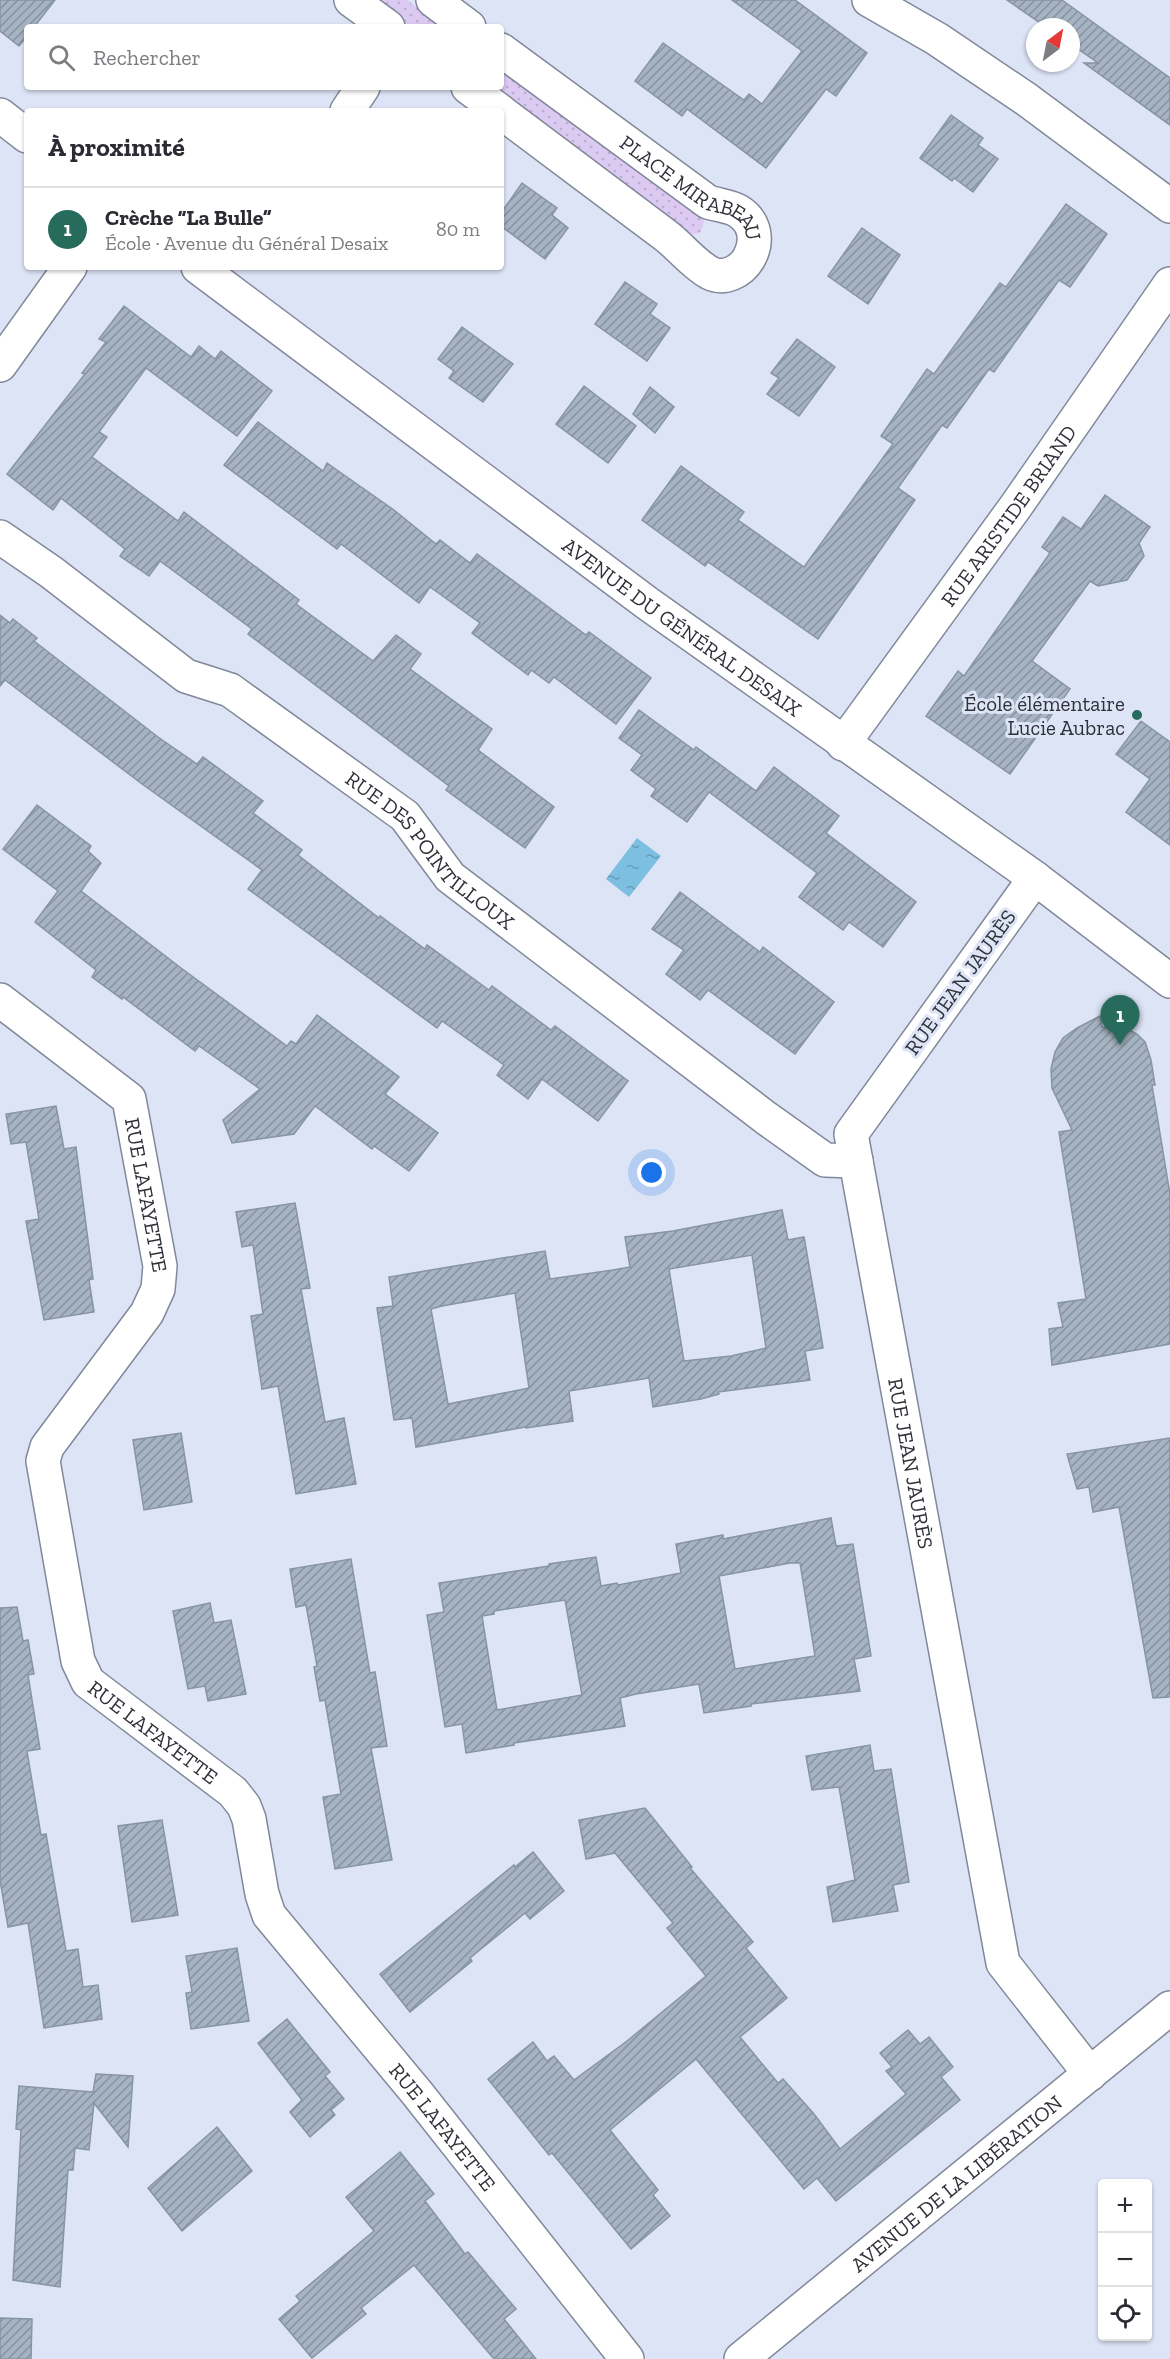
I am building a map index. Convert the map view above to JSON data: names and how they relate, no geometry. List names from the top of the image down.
{
  "streets": {
    "street": [
      "PLACE MIRABEAU",
      "RUE ARISTIDE BRIAND",
      "AVENUE DU GÉNÉRAL DESAIX",
      "RUE DES POINTILLOUX",
      "RUE JEAN JAURÈS",
      "RUE LAFAYETTE",
      "AVENUE DE LA LIBÉRATION"
    ]
  },
  "crossings": [
    ["RUE ARISTIDE BRIAND", "AVENUE DU GÉNÉRAL DESAIX"],
    ["AVENUE DU GÉNÉRAL DESAIX", "RUE JEAN JAURÈS"],
    ["RUE DES POINTILLOUX", "RUE JEAN JAURÈS"],
    ["RUE JEAN JAURÈS", "AVENUE DE LA LIBÉRATION"]
  ],
  "places": ["École élémentaire Lucie Aubrac"],
  "north": "top right",
  "page": {
    "search": "Rechercher",
    "heading": "À proximité",
    "list": [
      {
        "mark": "1",
        "name": "Crèche “La Bulle”",
        "note": "École · Avenue du Général Desaix",
        "value": "80 m"
      }
    ],
    "pins": "1",
    "map_buttons": ["+", "−"]
  }
}
